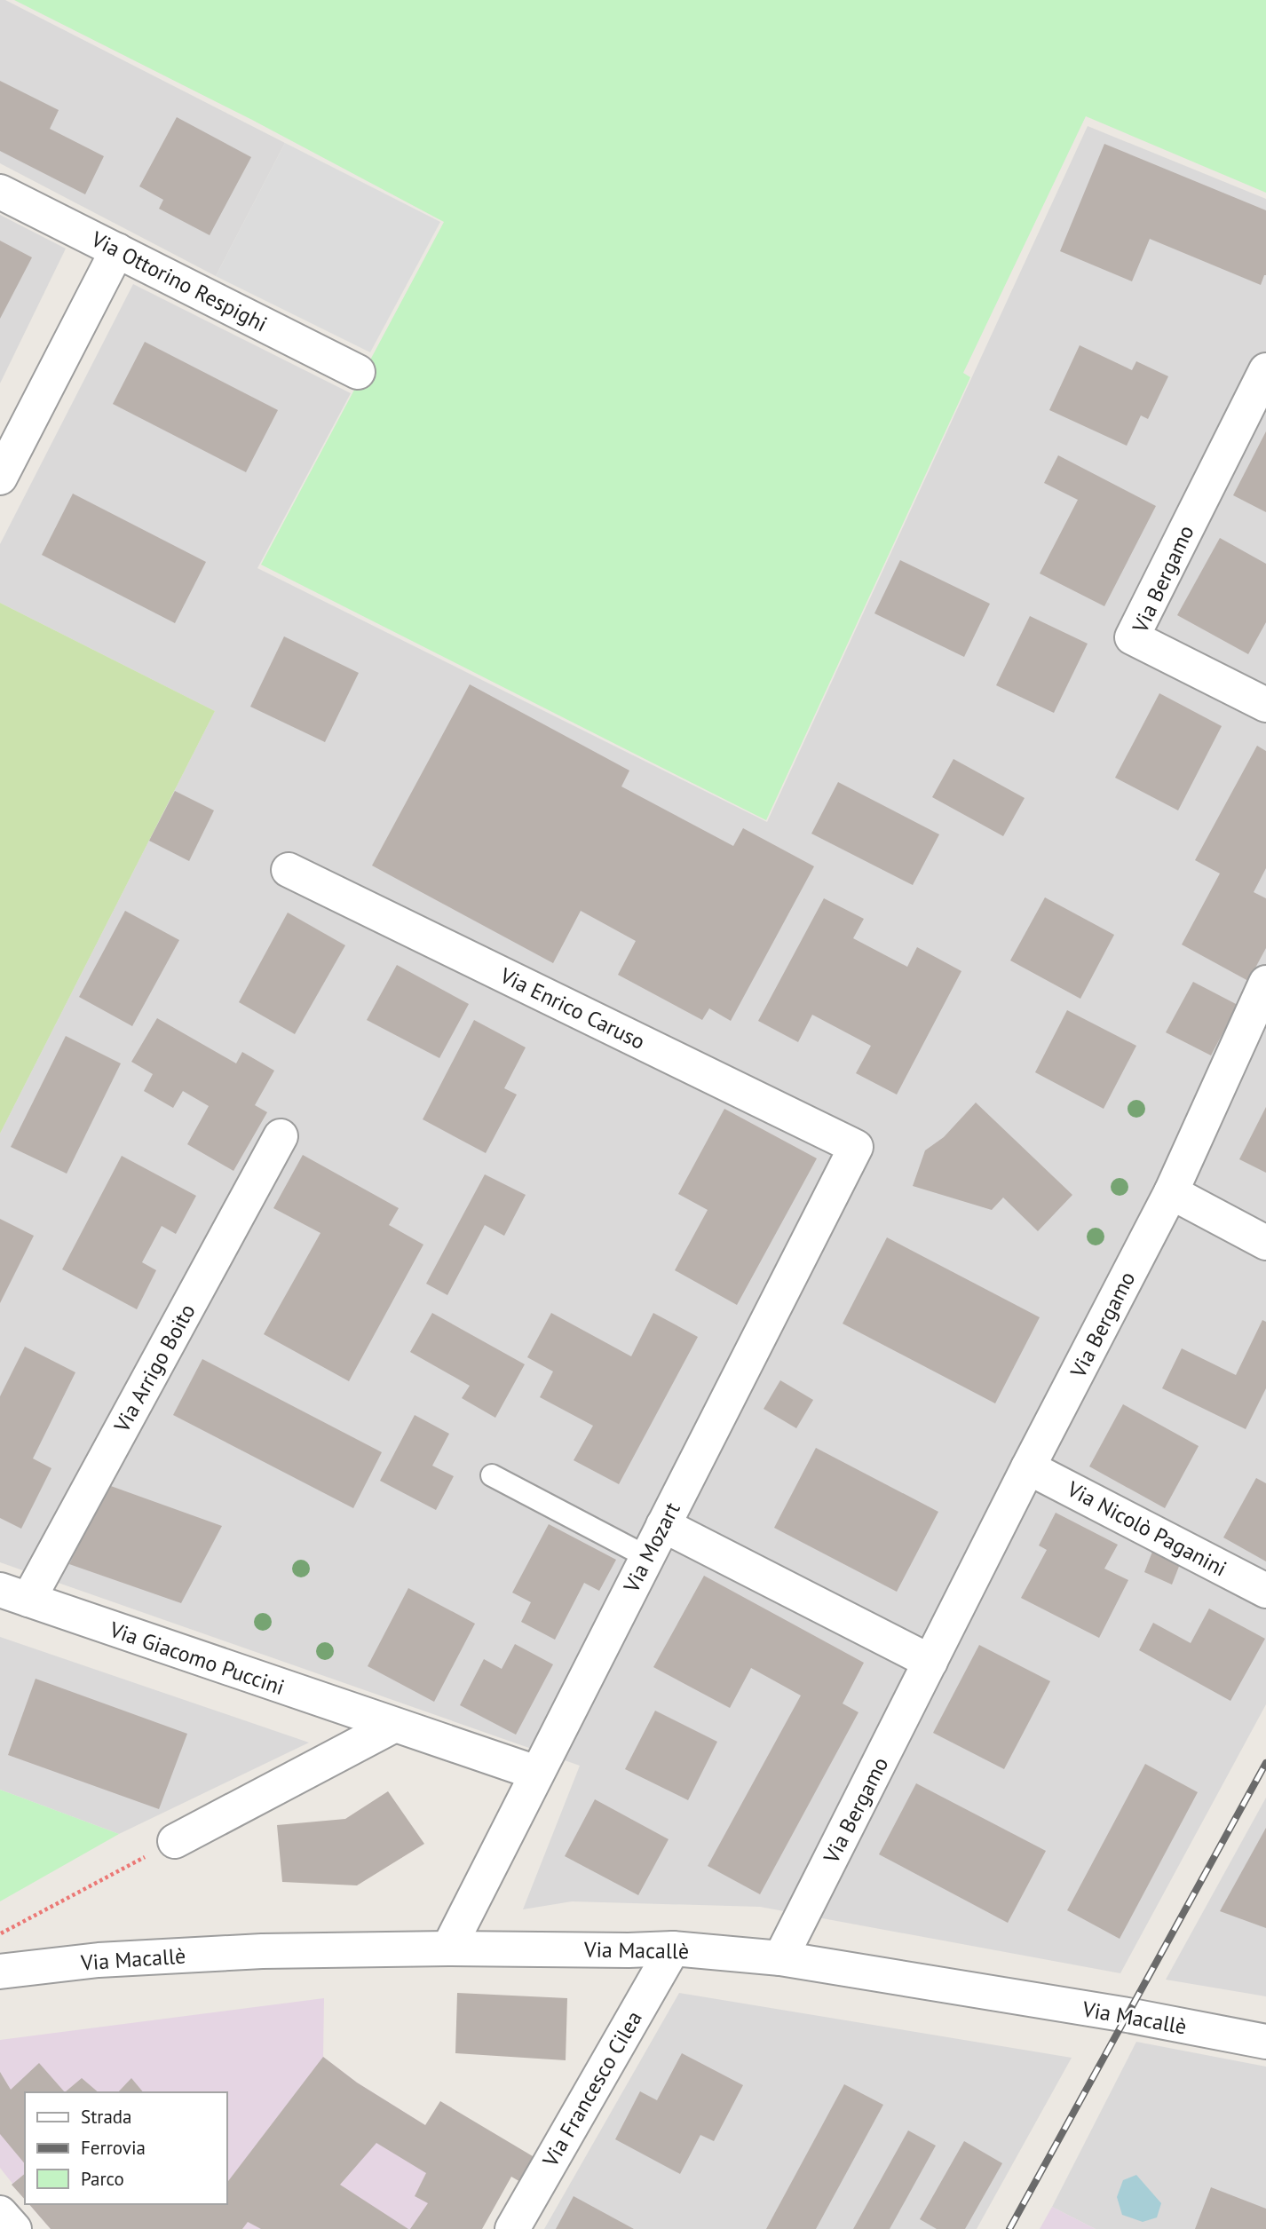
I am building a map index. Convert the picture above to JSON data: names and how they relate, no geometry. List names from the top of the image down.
{
  "streets": {
    "street": [
      "Via Ottorino Respighi",
      "Via Bergamo",
      "Via Enrico Caruso",
      "Via Arrigo Boito",
      "Via Nicolò Paganini",
      "Via Mozart",
      "Via Giacomo Puccini",
      "Via Macallè",
      "Via Francesco Cilea"
    ]
  },
  "crossings": [
    ["Via Bergamo", "Via Nicolò Paganini"],
    ["Via Bergamo", "Via Macallè"],
    ["Via Enrico Caruso", "Via Mozart"],
    ["Via Arrigo Boito", "Via Giacomo Puccini"],
    ["Via Mozart", "Via Giacomo Puccini"],
    ["Via Mozart", "Via Macallè"],
    ["Via Macallè", "Via Francesco Cilea"]
  ],
  "legend": ["Strada", "Ferrovia", "Parco"]
}
